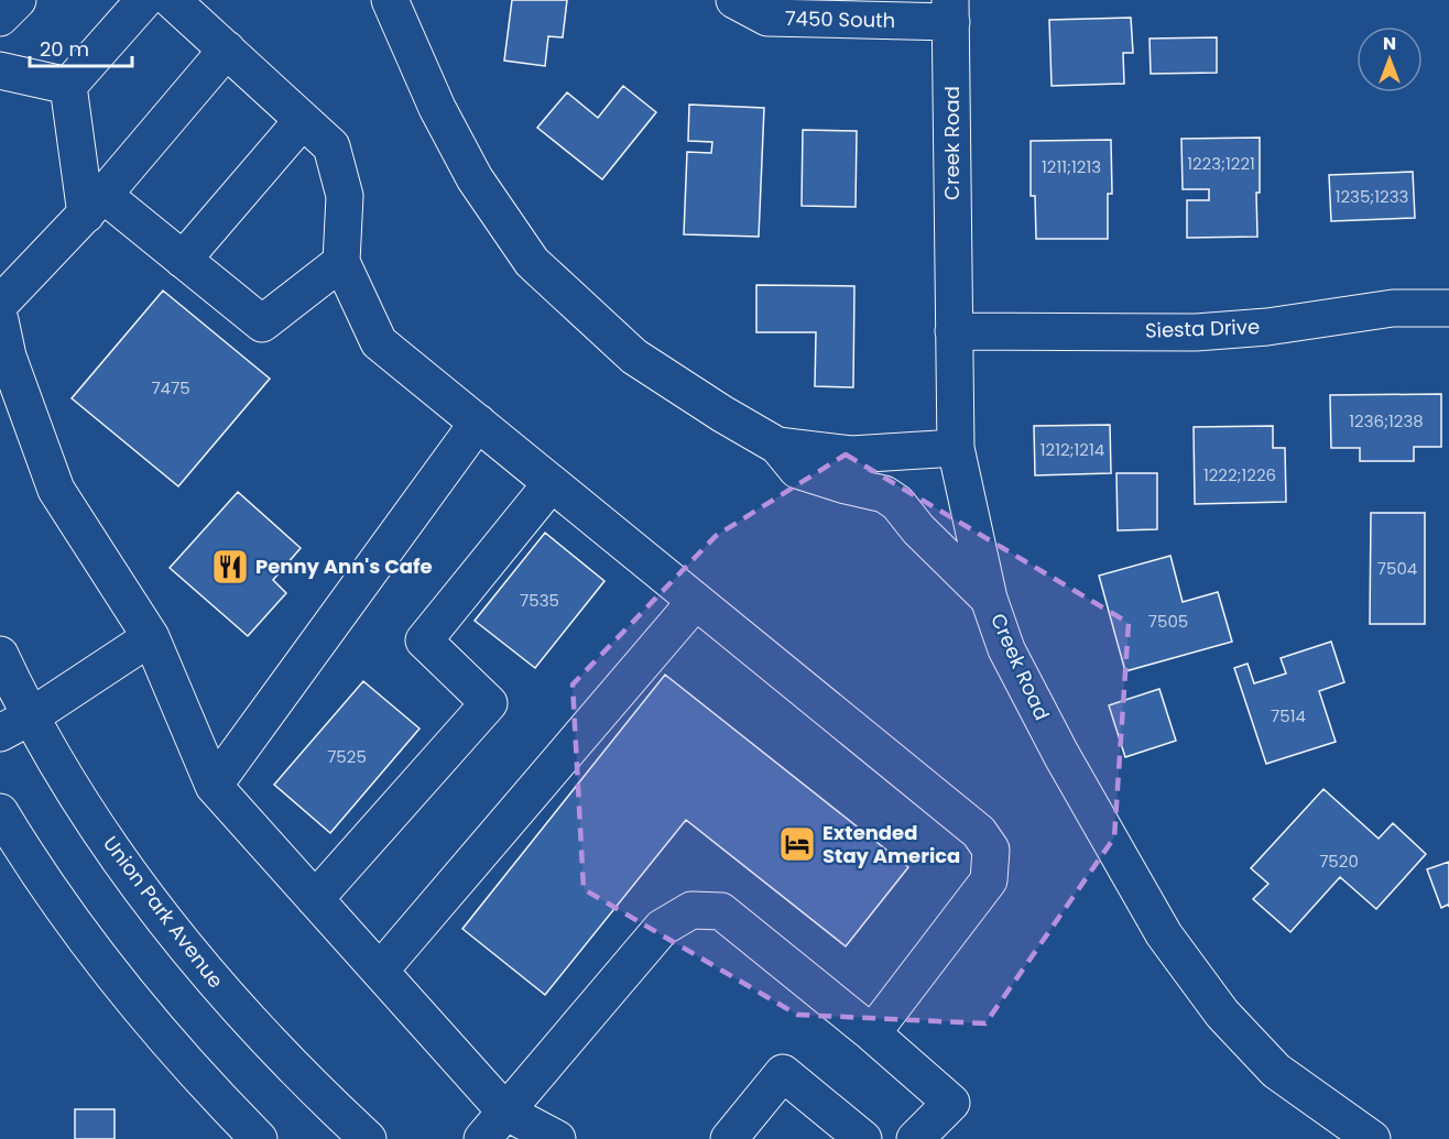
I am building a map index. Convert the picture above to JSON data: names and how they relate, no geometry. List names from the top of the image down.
{
  "streets": {
    "street": [
      "7450 South",
      "Creek Road",
      "Siesta Drive",
      "Union Park Avenue"
    ]
  },
  "crossings": [
    ["7450 South", "Creek Road"],
    ["Creek Road", "Siesta Drive"]
  ],
  "places": {
    "restaurant": ["Penny Ann's Cafe"],
    "hotel": ["Extended Stay America"]
  },
  "house_numbers": [
    "1223;1221",
    "1211;1213",
    "1235;1233",
    "7475",
    "1236;1238",
    "1212;1214",
    "1222;1226",
    "7504",
    "7535",
    "7505",
    "7514",
    "7525",
    "7520"
  ],
  "scale_bar": "20 m",
  "north": "top"
}
